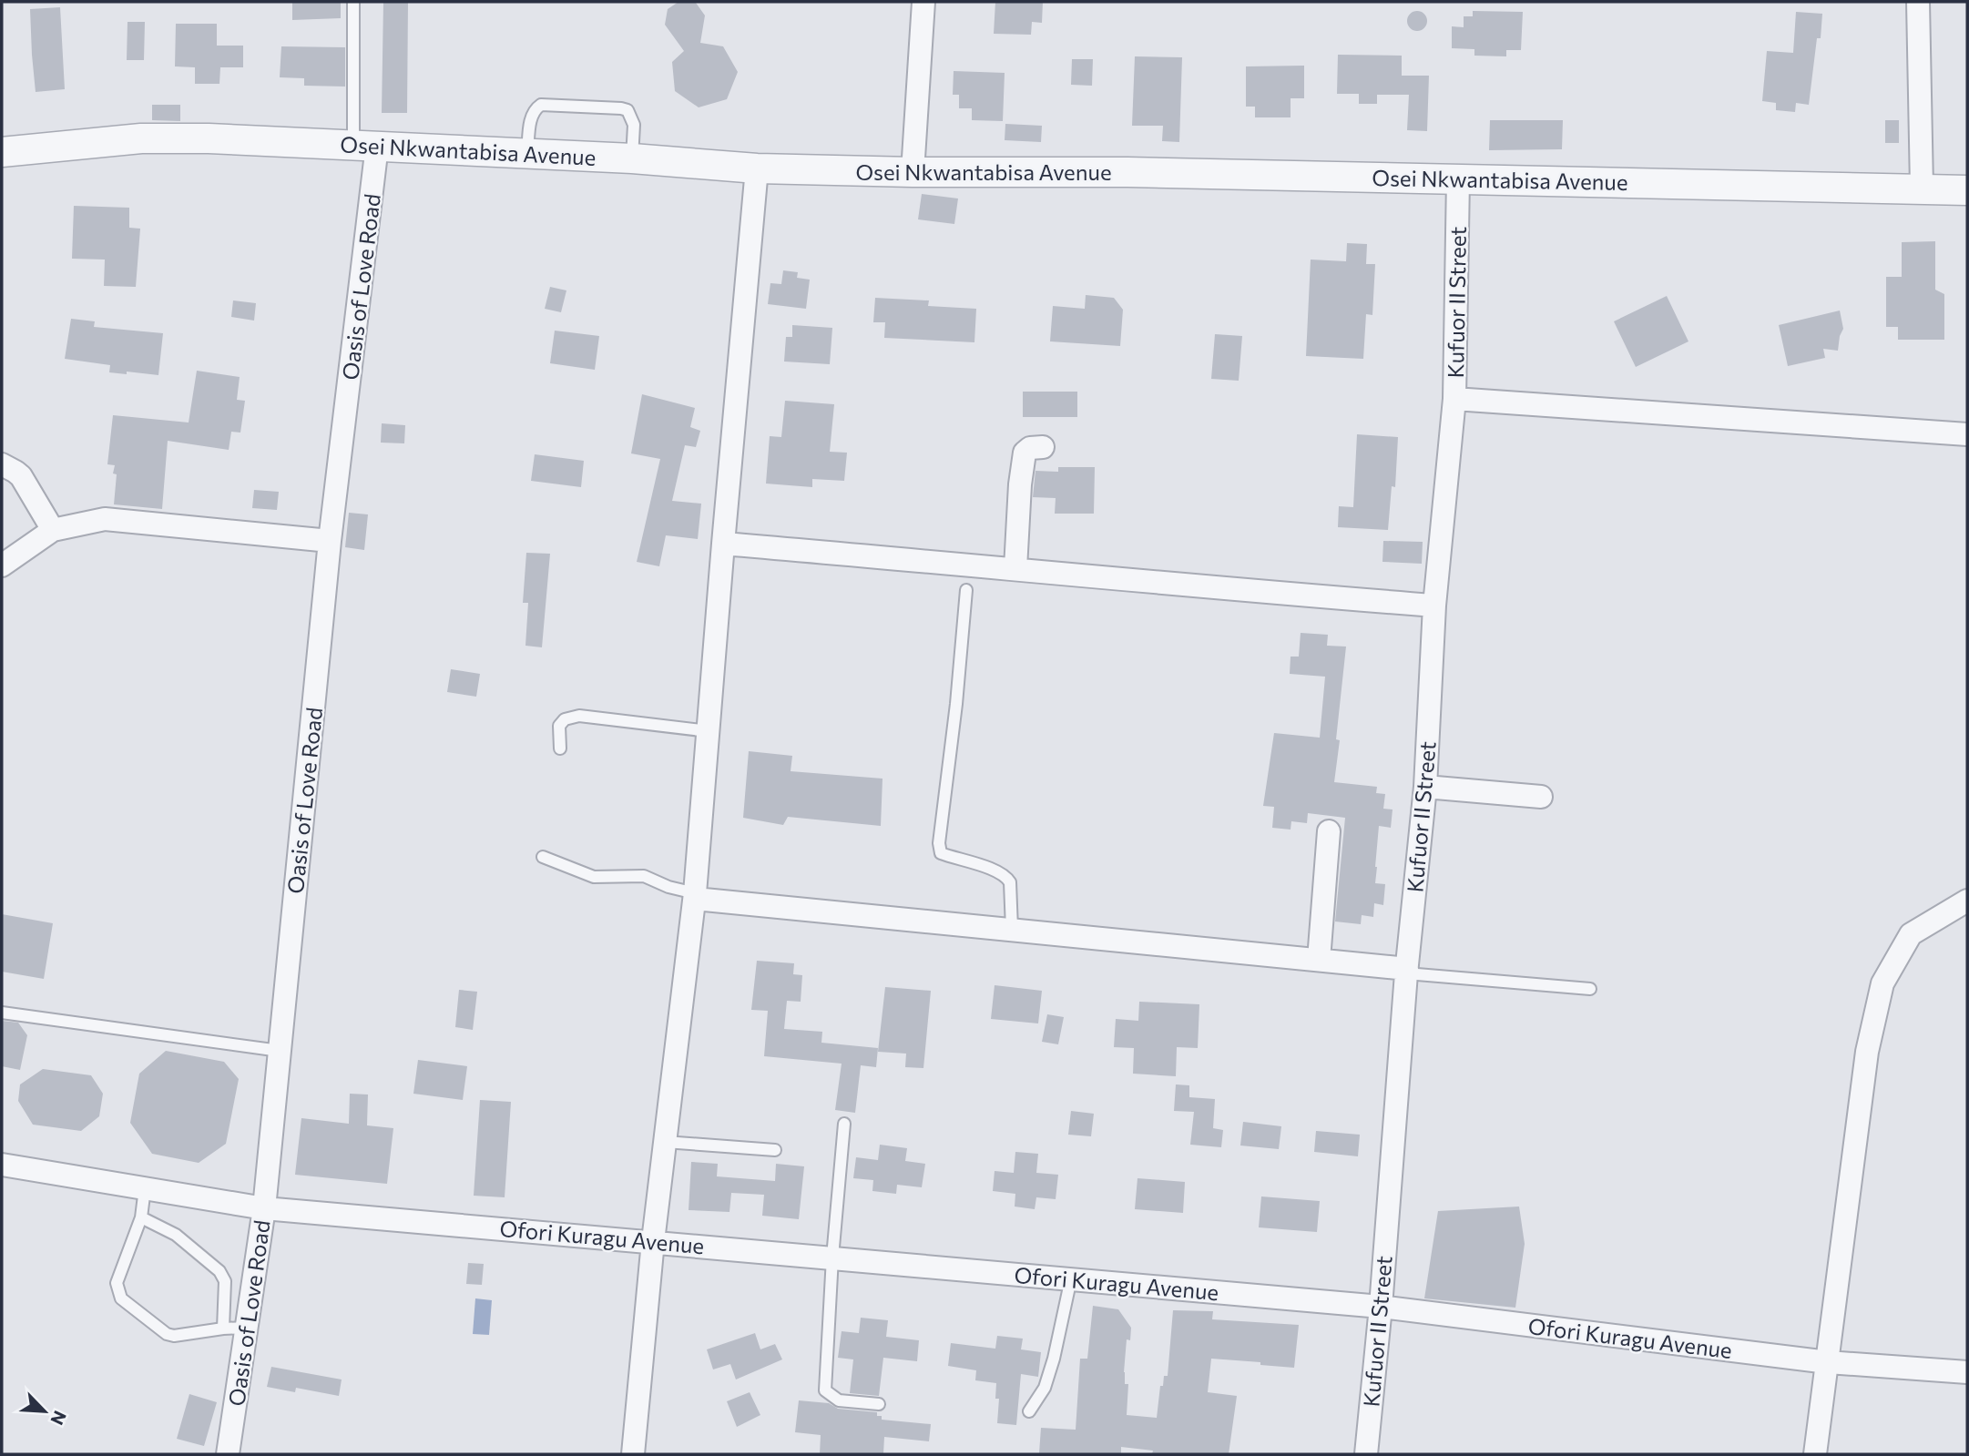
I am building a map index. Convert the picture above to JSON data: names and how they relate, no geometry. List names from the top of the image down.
{
  "streets": {
    "street": [
      "Osei Nkwantabisa Avenue",
      "Oasis of Love Road",
      "Kufuor II Street",
      "Ofori Kuragu Avenue"
    ]
  },
  "crossings": [
    ["Osei Nkwantabisa Avenue", "Oasis of Love Road"],
    ["Osei Nkwantabisa Avenue", "Kufuor II Street"],
    ["Oasis of Love Road", "Ofori Kuragu Avenue"],
    ["Kufuor II Street", "Ofori Kuragu Avenue"]
  ],
  "north": "bottom right"
}
